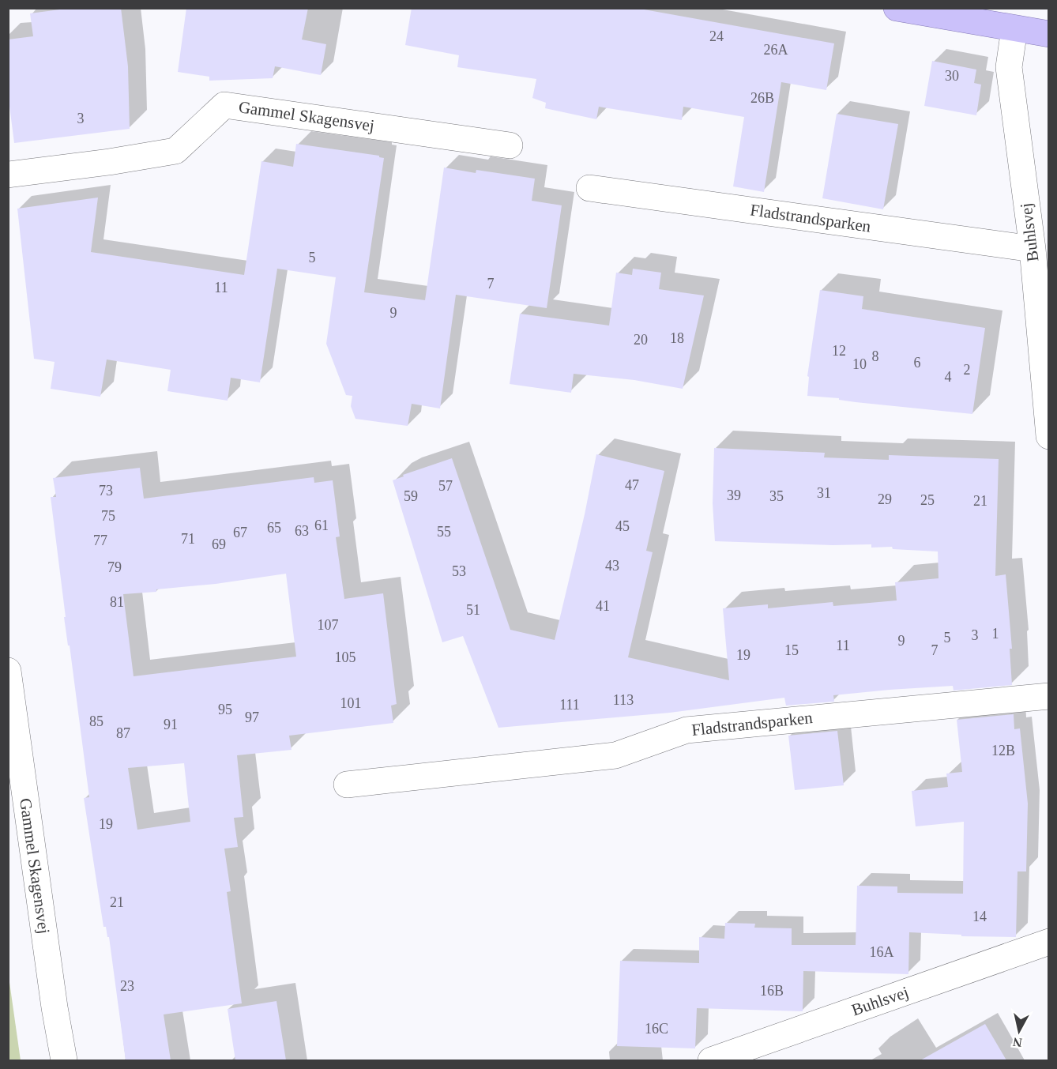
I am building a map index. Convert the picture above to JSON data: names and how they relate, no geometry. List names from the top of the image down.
{
  "streets": {
    "street": ["Gammel Skagensvej", "Fladstrandsparken", "Buhlsvej"]
  },
  "crossings": [
    ["Fladstrandsparken", "Buhlsvej"]
  ],
  "house_numbers": [
    "24",
    "26A",
    "30",
    "26B",
    "3",
    "5",
    "7",
    "11",
    "9",
    "18",
    "20",
    "12",
    "8",
    "6",
    "10",
    "2",
    "4",
    "47",
    "57",
    "73",
    "31",
    "39",
    "59",
    "35",
    "29",
    "25",
    "21",
    "75",
    "61",
    "45",
    "65",
    "63",
    "55",
    "67",
    "71",
    "77",
    "69",
    "43",
    "79",
    "53",
    "81",
    "41",
    "51",
    "107",
    "1",
    "3",
    "5",
    "9",
    "11",
    "15",
    "7",
    "19",
    "105",
    "113",
    "101",
    "111",
    "95",
    "97",
    "85",
    "91",
    "87",
    "12B",
    "19",
    "21",
    "14",
    "16A",
    "23",
    "16B",
    "16C"
  ],
  "north": "bottom"
}
